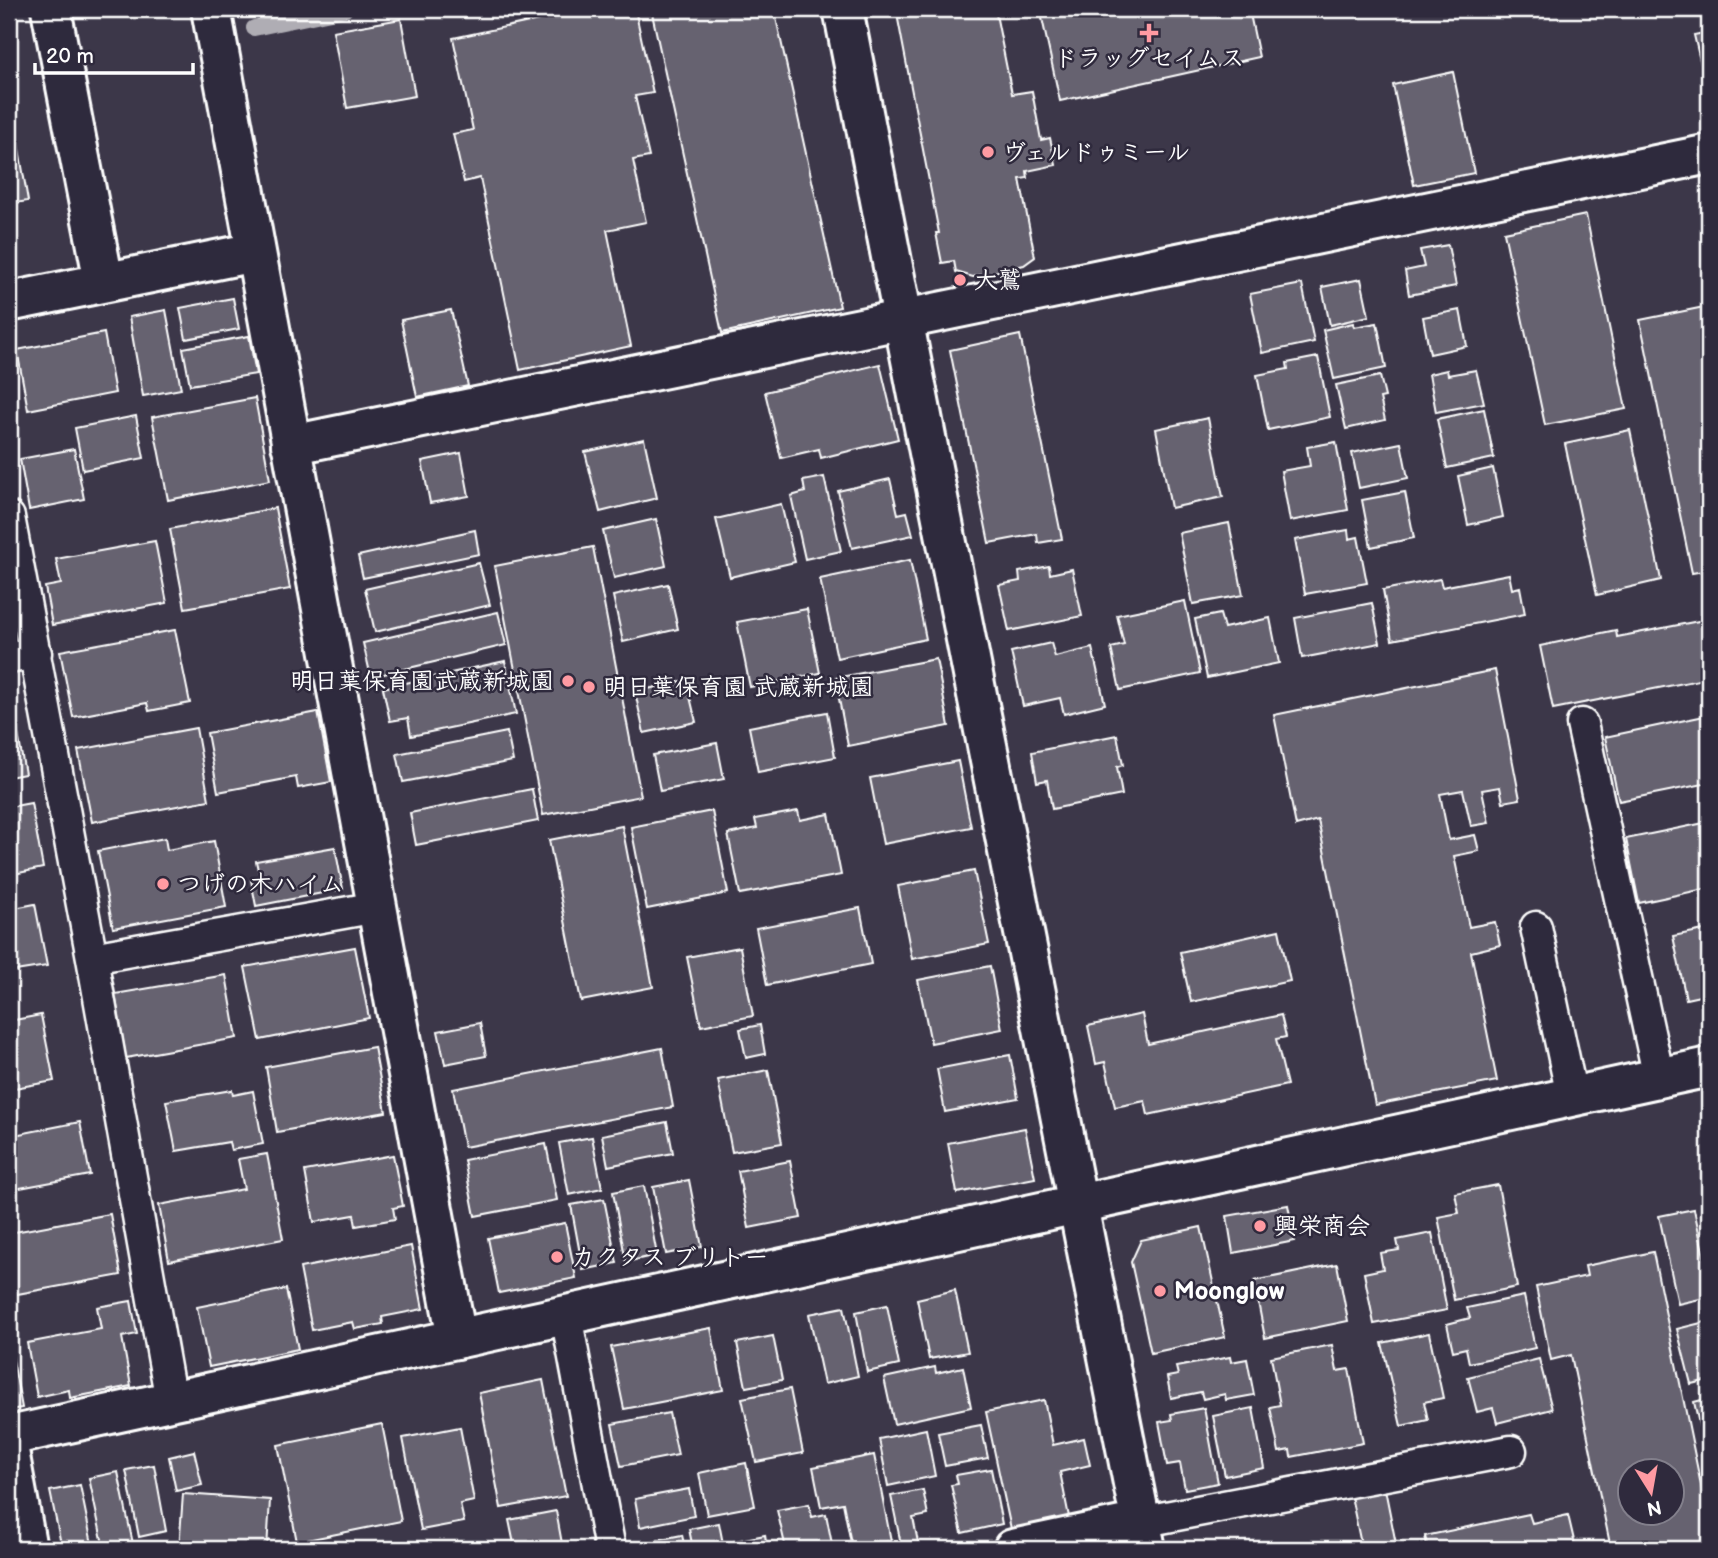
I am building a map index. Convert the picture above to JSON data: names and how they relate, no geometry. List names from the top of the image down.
{
  "places": {
    "health": ["ドラッグセイムス"],
    "other": [
      "ヴェルドゥミール",
      "大鷲",
      "明日葉保育園武蔵新城園",
      "明日葉保育園 武蔵新城園",
      "つげの木ハイム",
      "興栄商会",
      "カクタス ブリトー",
      "Moonglow"
    ]
  },
  "scale_bar": "20 m",
  "north": "bottom"
}
